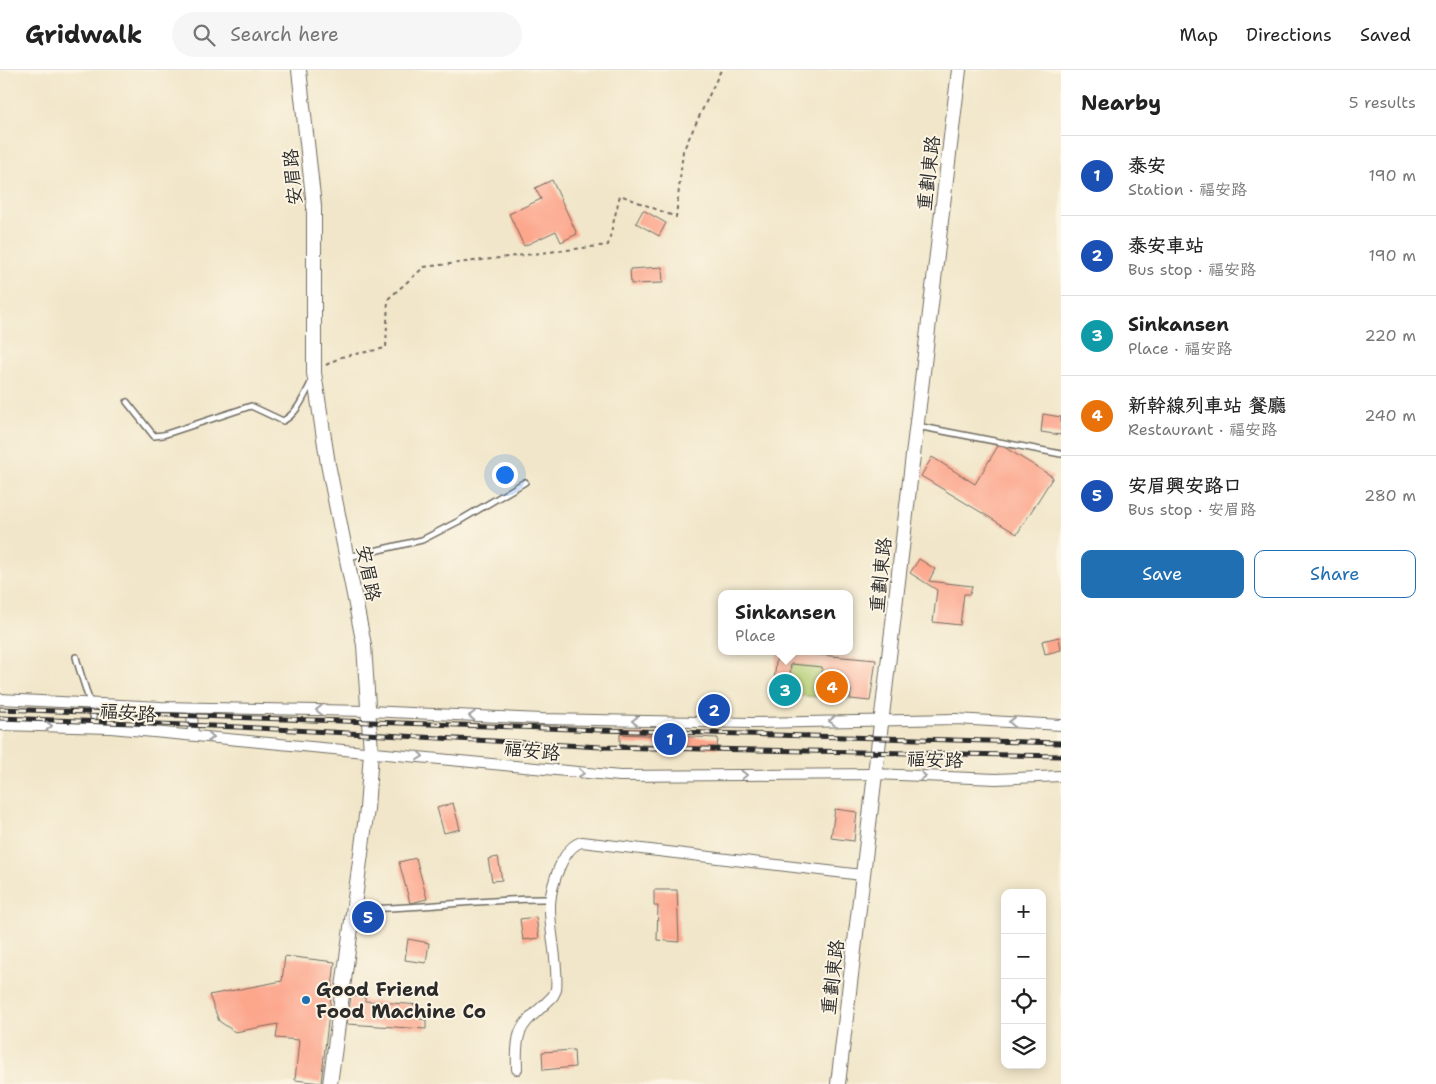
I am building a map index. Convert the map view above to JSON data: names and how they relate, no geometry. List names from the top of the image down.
{
  "streets": {
    "street": ["重劃東路", "安眉路", "福安路"]
  },
  "crossings": [
    ["重劃東路", "福安路"],
    ["安眉路", "福安路"]
  ],
  "places": ["Good Friend Food Machine Co"],
  "page": {
    "header": "Gridwalk",
    "search": "Search here",
    "nav": ["Map", "Directions", "Saved"],
    "heading": ["Nearby", "5 results"],
    "list": [
      {
        "mark": "1",
        "name": "泰安",
        "note": "Station · 福安路",
        "value": "190 m"
      },
      {
        "mark": "2",
        "name": "泰安車站",
        "note": "Bus stop · 福安路",
        "value": "190 m"
      },
      {
        "mark": "3",
        "name": "Sinkansen",
        "note": "Place · 福安路",
        "value": "220 m"
      },
      {
        "mark": "4",
        "name": "新幹線列車站 餐廳",
        "note": "Restaurant · 福安路",
        "value": "240 m"
      },
      {
        "mark": "5",
        "name": "安眉興安路口",
        "note": "Bus stop · 安眉路",
        "value": "280 m"
      }
    ],
    "buttons": ["Save", "Share"],
    "popup": ["Sinkansen", "Place"],
    "pins": [
      "4",
      "3",
      "2",
      "1",
      "5"
    ],
    "map_buttons": ["+", "−"]
  }
}
